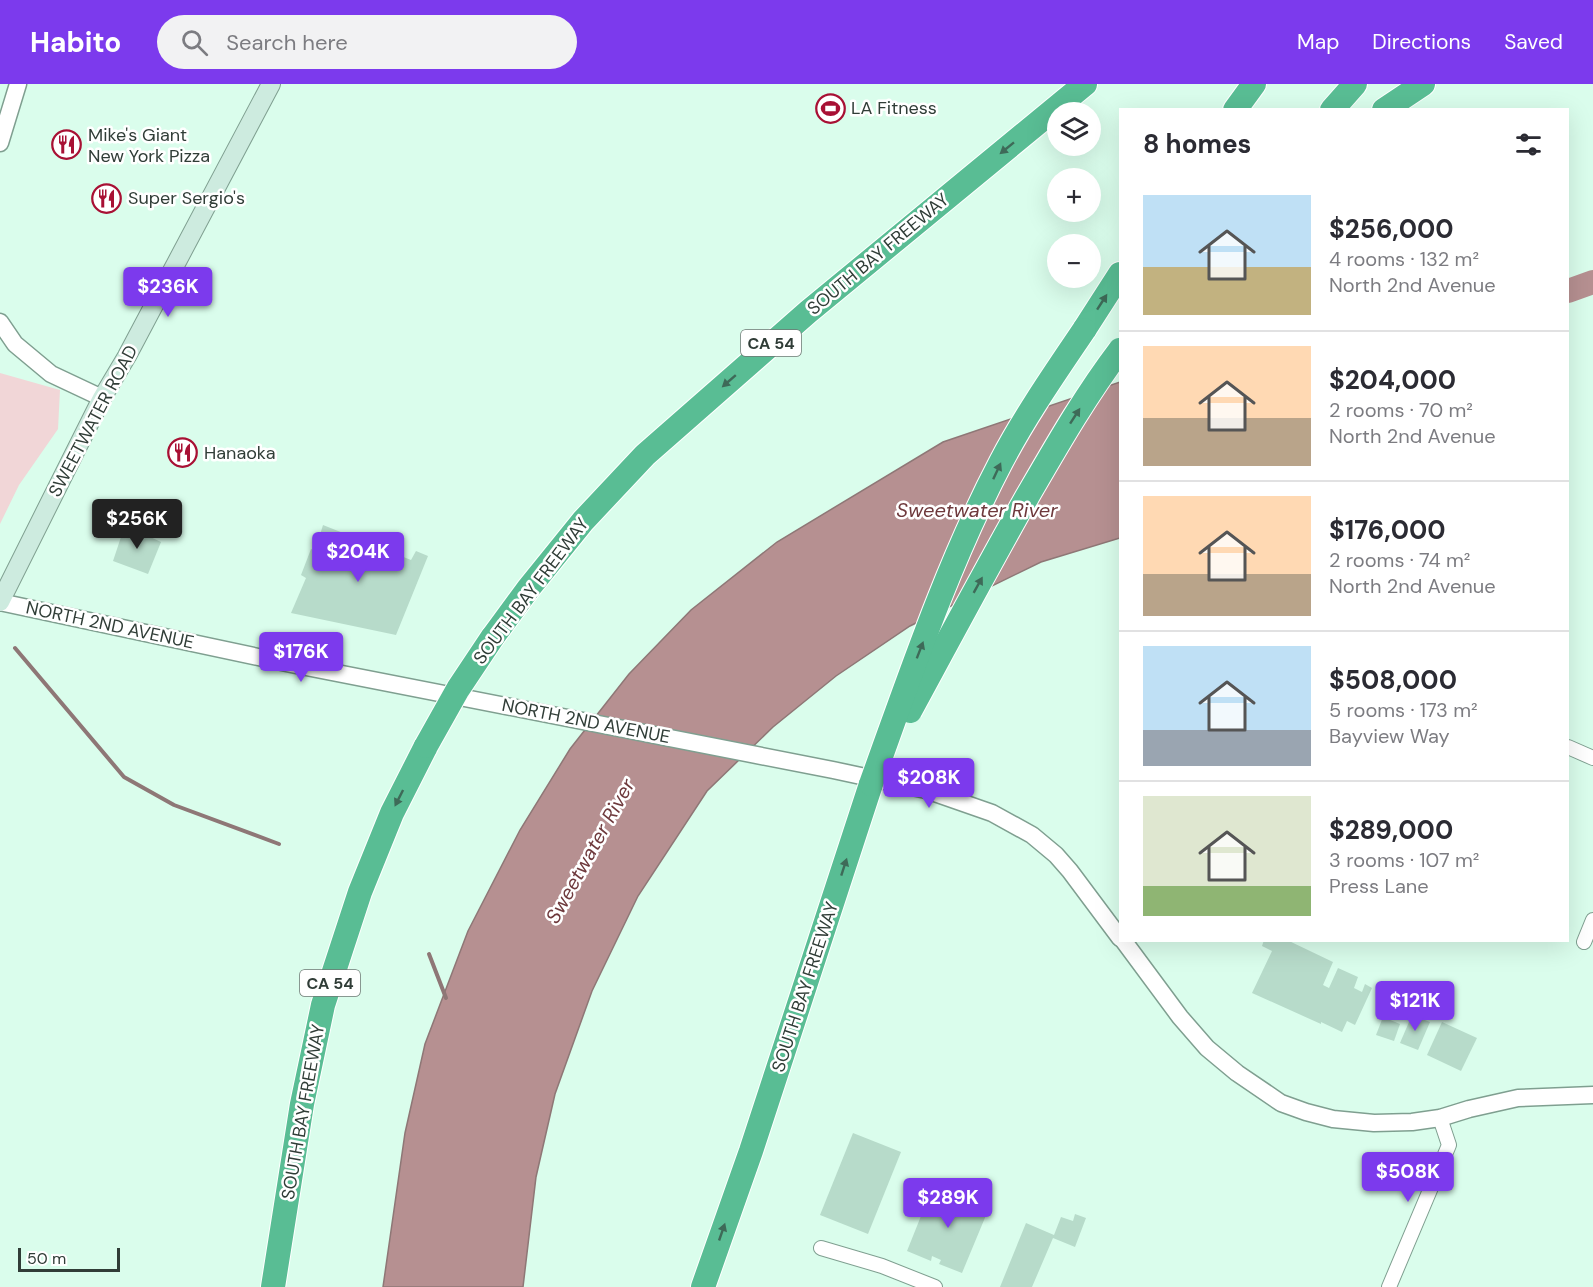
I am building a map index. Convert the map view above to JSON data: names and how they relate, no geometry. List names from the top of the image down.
{
  "streets": {
    "highway": ["SOUTH BAY FREEWAY", "CA 54"],
    "main road": ["SWEETWATER ROAD"],
    "street": ["NORTH 2ND AVENUE"]
  },
  "crossings": [
    ["SWEETWATER ROAD", "NORTH 2ND AVENUE"]
  ],
  "water": ["Sweetwater River"],
  "places": {
    "sports": ["LA Fitness"],
    "restaurant": ["Mike's Giant New York Pizza", "Super Sergio's", "Hanaoka"]
  },
  "scale_bar": "50 m",
  "page": {
    "header": "Habito",
    "search": "Search here",
    "nav": ["Map", "Directions", "Saved"],
    "map_buttons": ["+", "−"],
    "heading": "8 homes",
    "list": [
      {
        "name": "$256,000",
        "note": "4 rooms · 132 m² · North 2nd Avenue"
      },
      {
        "name": "$204,000",
        "note": "2 rooms · 70 m² · North 2nd Avenue"
      },
      {
        "name": "$176,000",
        "note": "2 rooms · 74 m² · North 2nd Avenue"
      },
      {
        "name": "$508,000",
        "note": "5 rooms · 173 m² · Bayview Way"
      },
      {
        "name": "$289,000",
        "note": "3 rooms · 107 m² · Press Lane"
      }
    ],
    "price": [
      "$236K",
      "$256K",
      "$204K",
      "$176K",
      "$208K",
      "$121K",
      "$508K",
      "$289K"
    ],
    "scale": "50 m"
  }
}
